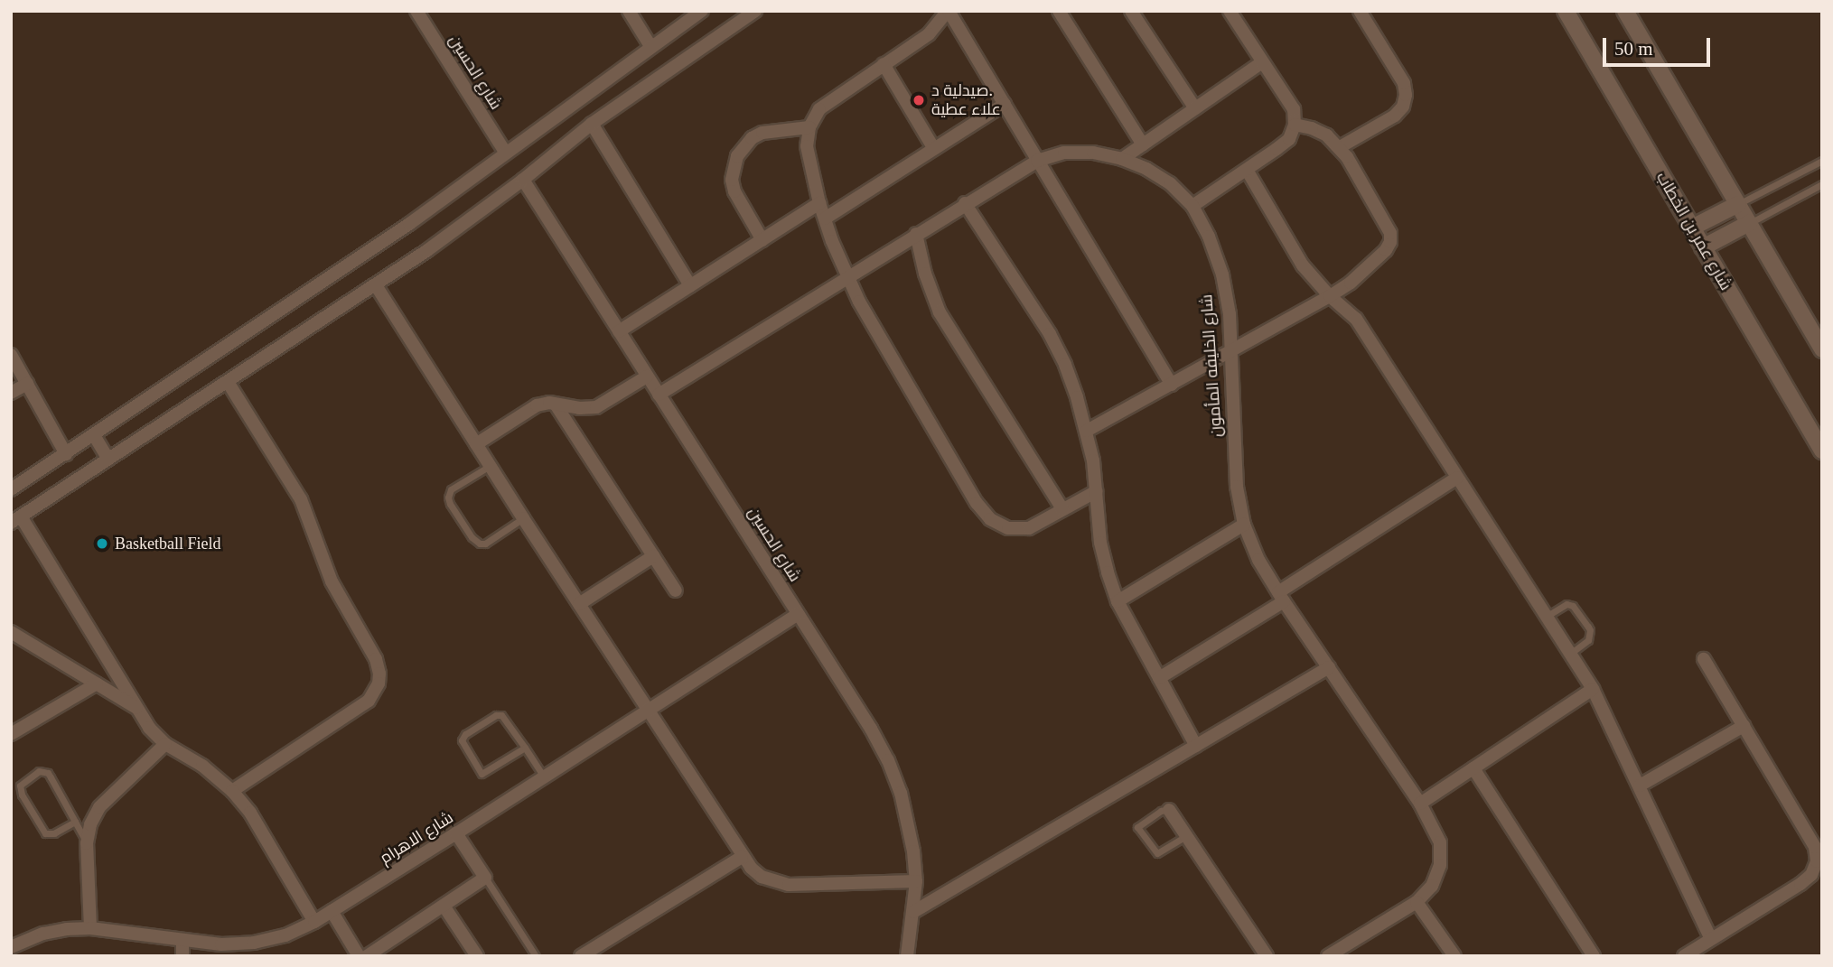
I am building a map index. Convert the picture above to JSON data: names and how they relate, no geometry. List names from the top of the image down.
{
  "streets": {
    "street": [
      "شارع الحسين",
      "شارع عمر بن الخطاب",
      "شارع الخليفه المأمون",
      "شارع الاهرام"
    ]
  },
  "crossings": [
    ["شارع الحسين", "شارع الخليفه المأمون"],
    ["شارع الحسين", "شارع الاهرام"]
  ],
  "places": ["صيدلية د. علاء عطية", "Basketball Field"],
  "scale_bar": "50 m"
}
